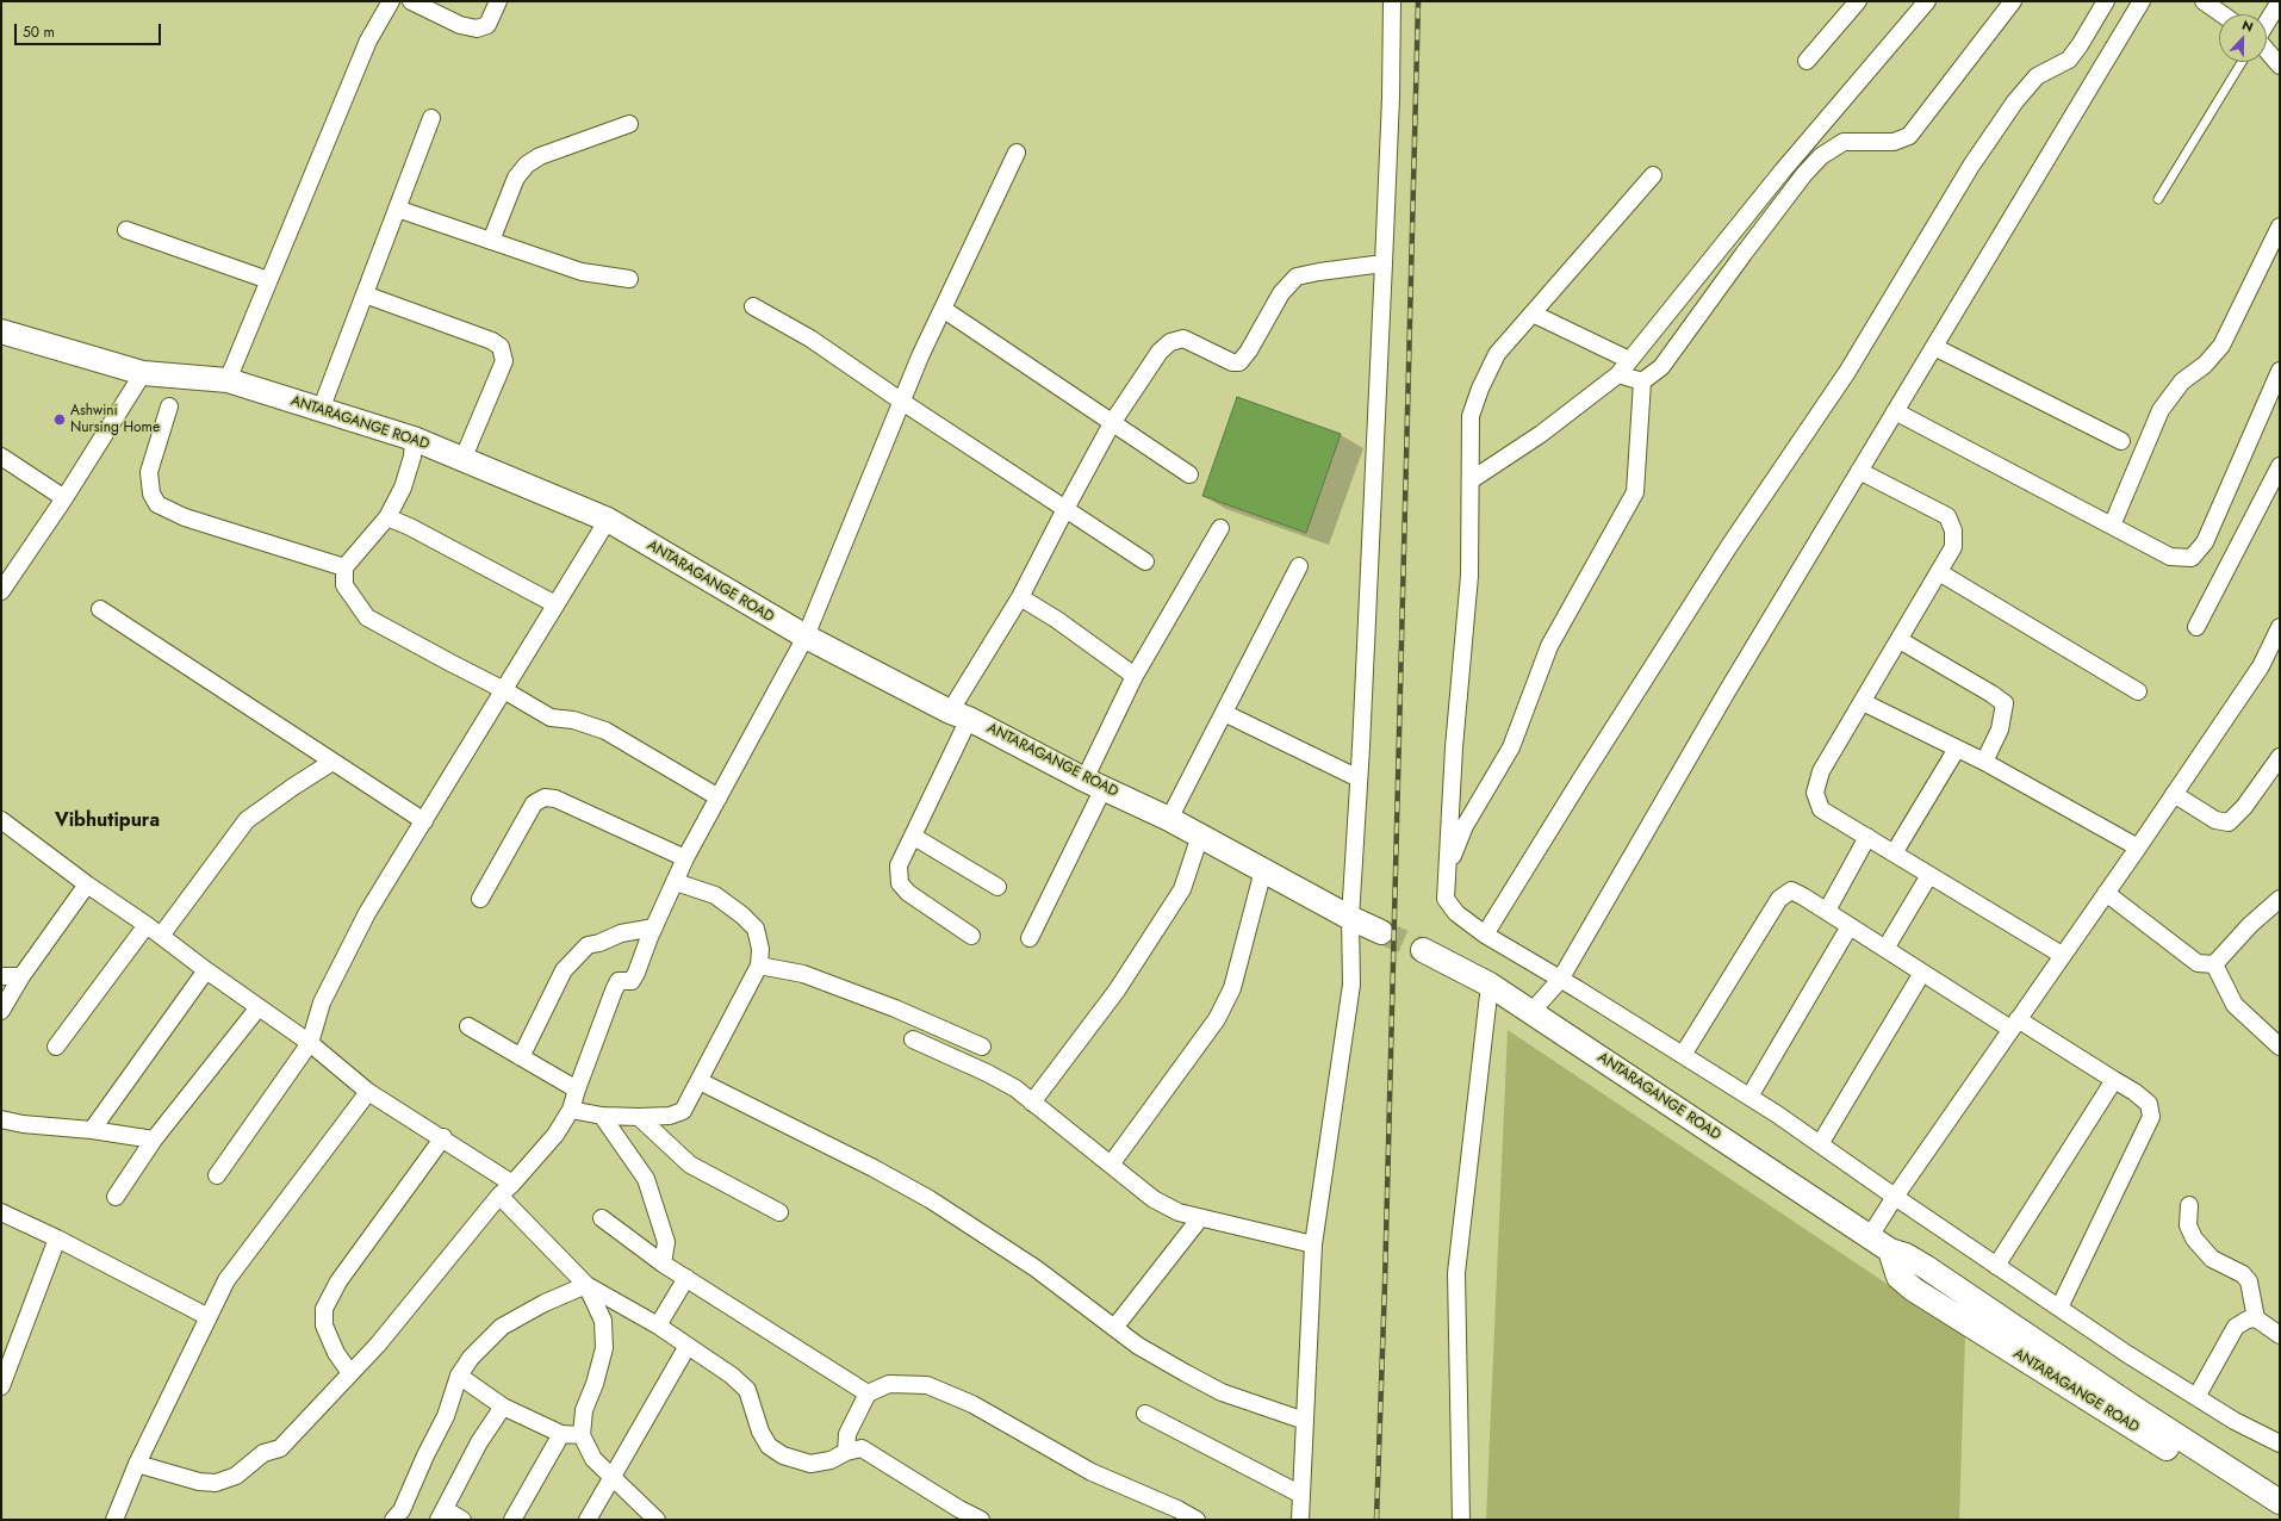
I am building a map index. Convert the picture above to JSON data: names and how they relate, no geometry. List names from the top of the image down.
{
  "streets": {
    "street": ["ANTARAGANGE ROAD"]
  },
  "districts": ["Vibhutipura"],
  "places": ["Ashwini Nursing Home"],
  "scale_bar": "50 m",
  "north": "top"
}
